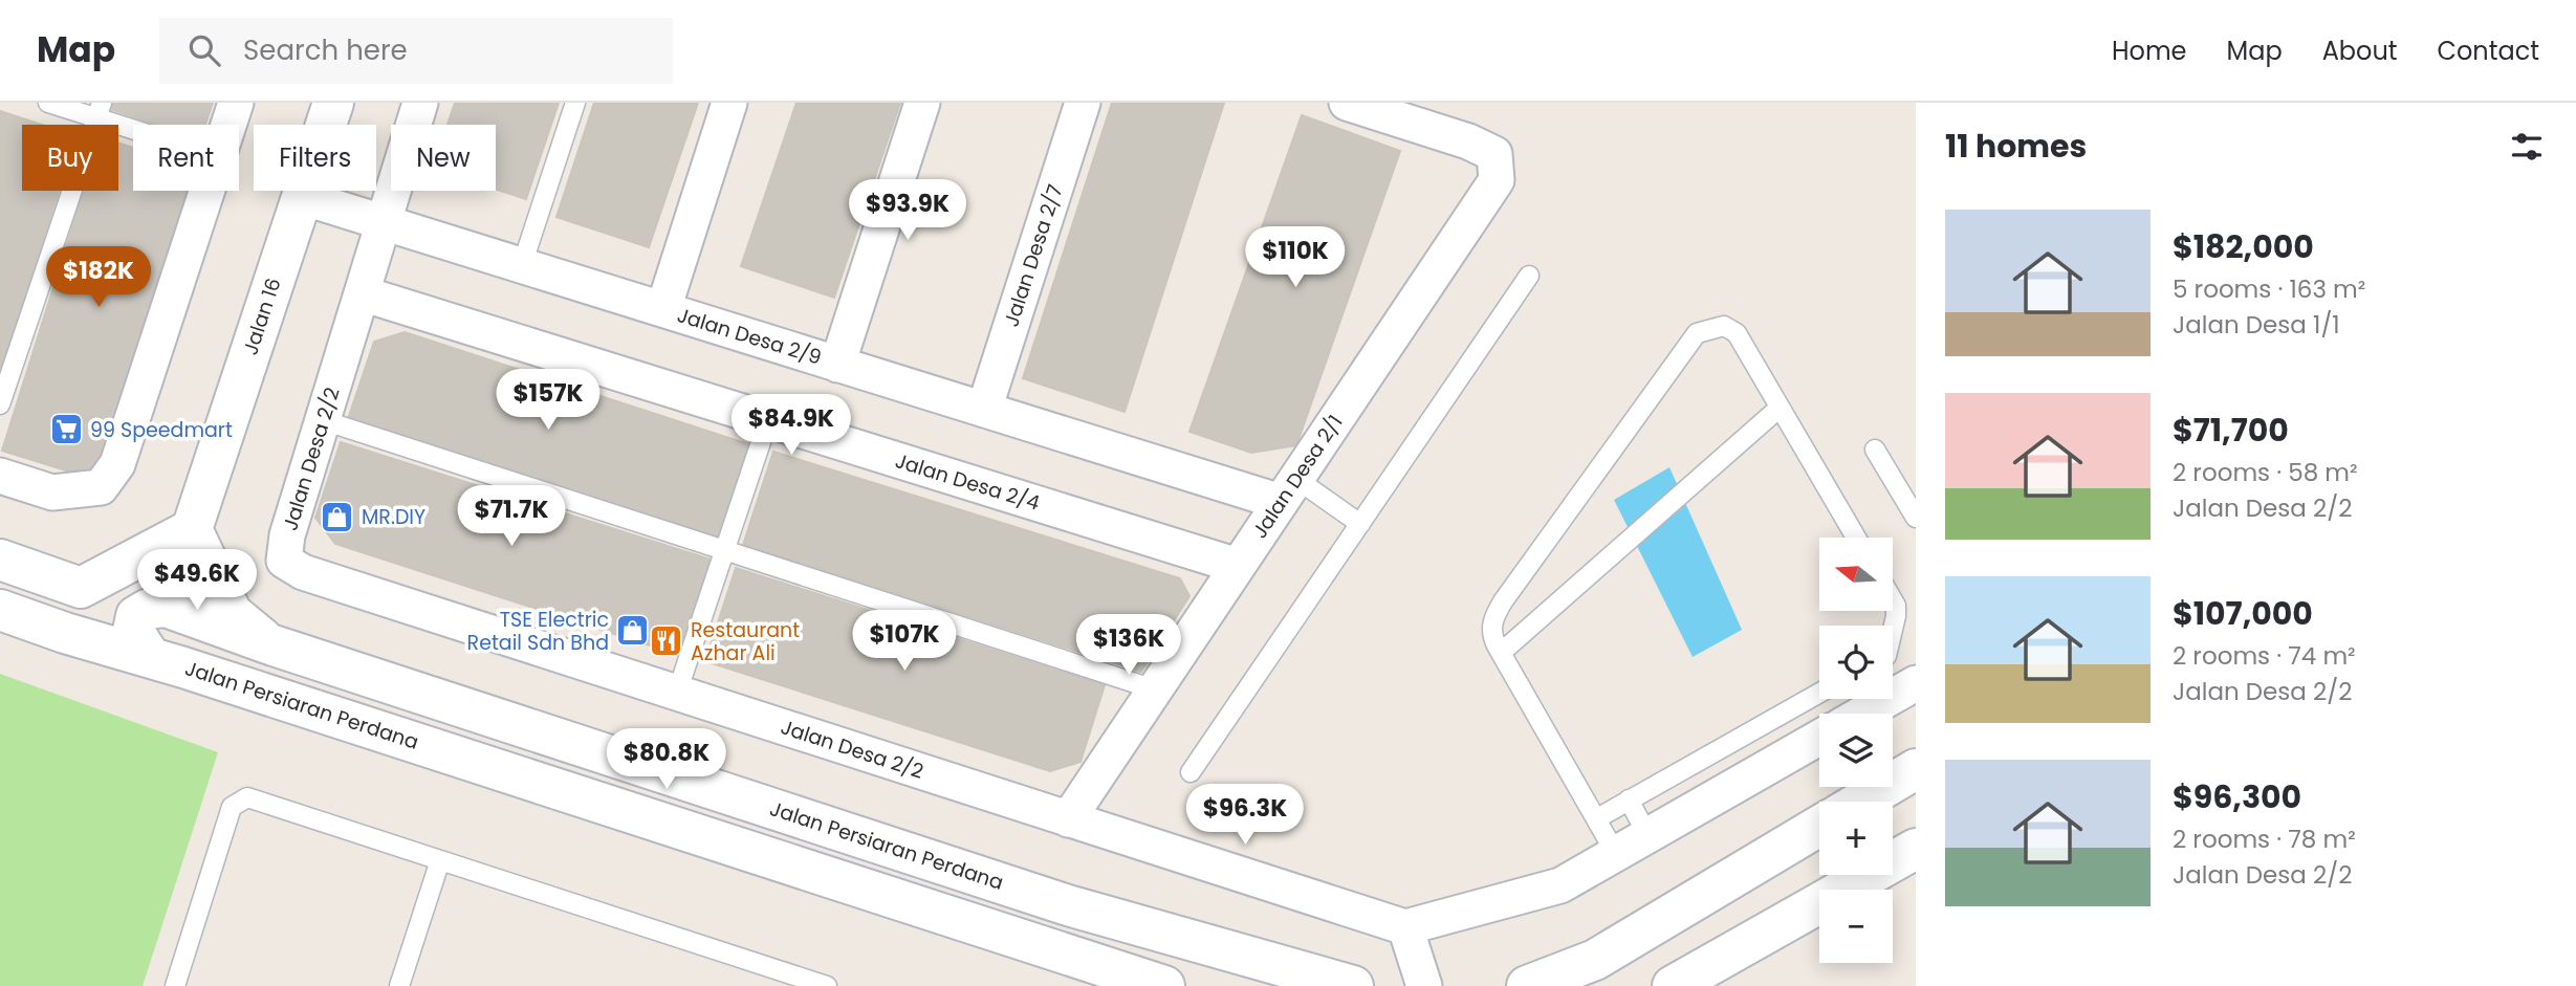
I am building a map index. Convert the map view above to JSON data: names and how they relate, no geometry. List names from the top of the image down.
{
  "streets": {
    "main road": ["Jalan 16", "Jalan Persiaran Perdana"],
    "street": [
      "Jalan Desa 2/7",
      "Jalan Desa 2/9",
      "Jalan Desa 2/2",
      "Jalan Desa 2/1",
      "Jalan Desa 2/4"
    ]
  },
  "crossings": [
    ["Jalan Desa 2/7", "Jalan Desa 2/9"],
    ["Jalan 16", "Jalan Desa 2/9"],
    ["Jalan Desa 2/9", "Jalan Desa 2/2"],
    ["Jalan Desa 2/9", "Jalan Desa 2/1"],
    ["Jalan Desa 2/2", "Jalan Desa 2/1"],
    ["Jalan Desa 2/2", "Jalan Desa 2/4"],
    ["Jalan Desa 2/1", "Jalan Desa 2/4"]
  ],
  "places": {
    "supermarket": ["99 Speedmart"],
    "shop": ["MR.DIY", "TSE Electric Retail Sdn Bhd"],
    "restaurant": ["Restaurant Azhar Ali"]
  },
  "north": "left",
  "page": {
    "header": "Map",
    "search": "Search here",
    "nav": [
      "Home",
      "Map",
      "About",
      "Contact"
    ],
    "heading": "11 homes",
    "chip": [
      "Buy",
      "Rent",
      "Filters",
      "New"
    ],
    "price": [
      "$93.9K",
      "$110K",
      "$182K",
      "$157K",
      "$84.9K",
      "$71.7K",
      "$49.6K",
      "$107K",
      "$136K",
      "$80.8K",
      "$96.3K"
    ],
    "list": [
      {
        "name": "$182,000",
        "note": "5 rooms · 163 m² · Jalan Desa 1/1"
      },
      {
        "name": "$71,700",
        "note": "2 rooms · 58 m² · Jalan Desa 2/2"
      },
      {
        "name": "$107,000",
        "note": "2 rooms · 74 m² · Jalan Desa 2/2"
      },
      {
        "name": "$96,300",
        "note": "2 rooms · 78 m² · Jalan Desa 2/2"
      }
    ],
    "map_buttons": ["+", "−"]
  }
}
